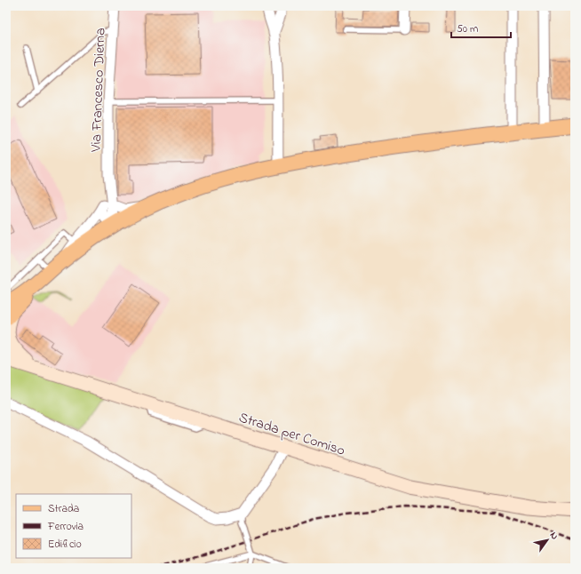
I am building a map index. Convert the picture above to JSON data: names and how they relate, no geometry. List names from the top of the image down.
{
  "streets": {
    "main road": ["Strada per Comiso"],
    "street": ["Via Francesco Dierna"]
  },
  "legend": ["Strada", "Ferrovia", "Edificio"],
  "scale_bar": "50 m",
  "north": "top right"
}
